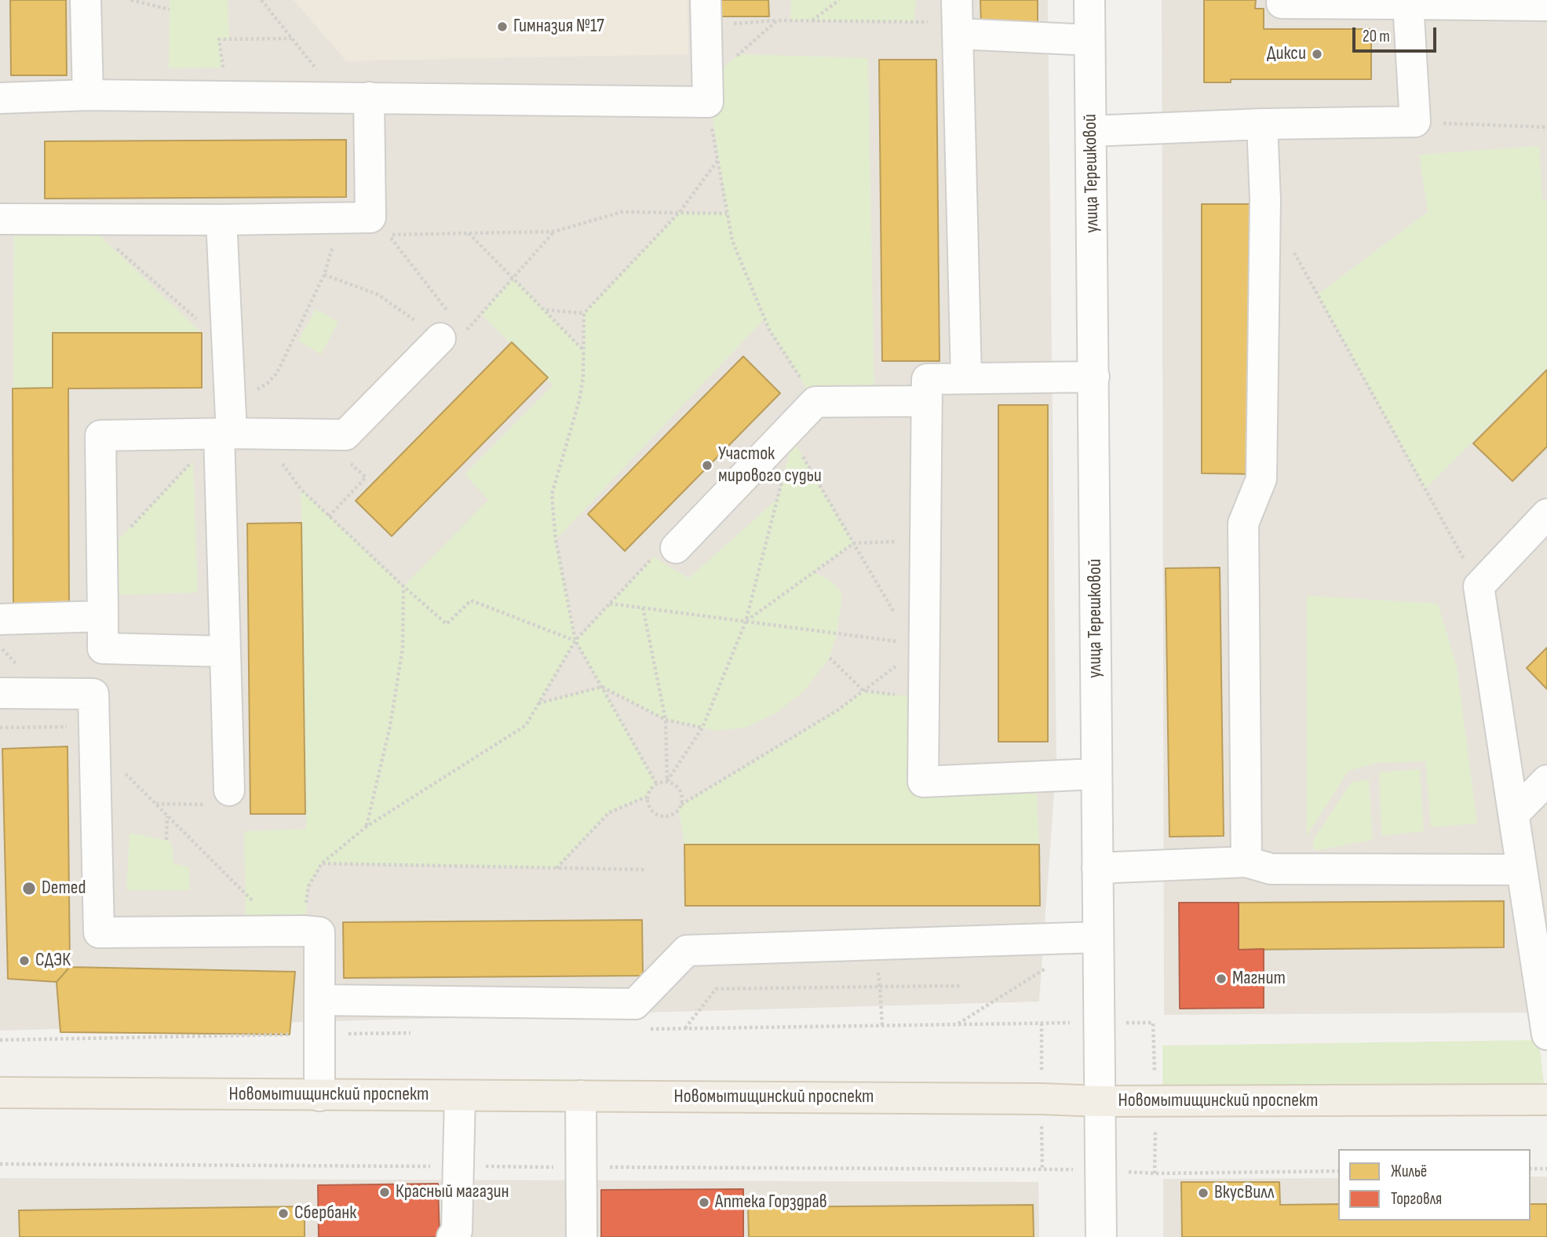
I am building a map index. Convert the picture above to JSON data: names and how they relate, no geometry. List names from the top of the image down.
{
  "streets": {
    "main road": ["Новомытищинский проспект"],
    "street": ["улица Терешковой"]
  },
  "crossings": [
    ["улица Терешковой", "Новомытищинский проспект"]
  ],
  "places": [
    "Гимназия №17",
    "Дикси",
    "Участок мирового судьи",
    "Demed",
    "СДЭК",
    "Магнит",
    "Красный магазин",
    "ВкусВилл",
    "Аптека Горздрав",
    "Сбербанк"
  ],
  "legend": ["Жильё", "Торговля"],
  "scale_bar": "20 m"
}
